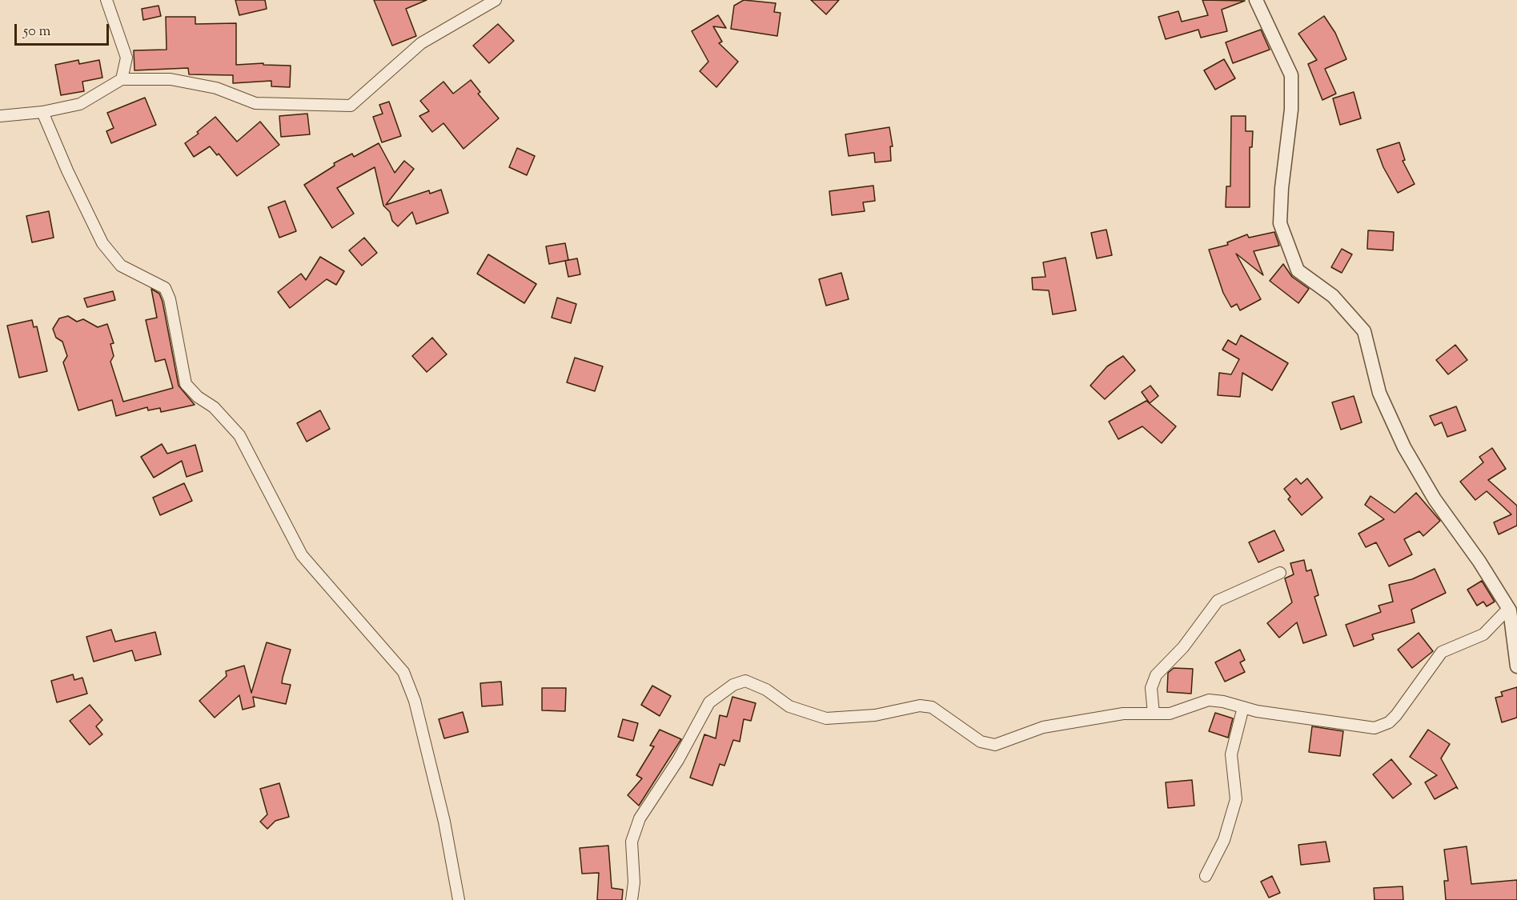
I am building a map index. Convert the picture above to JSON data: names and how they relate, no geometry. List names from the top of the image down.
{
  "scale_bar": "50 m"
}
